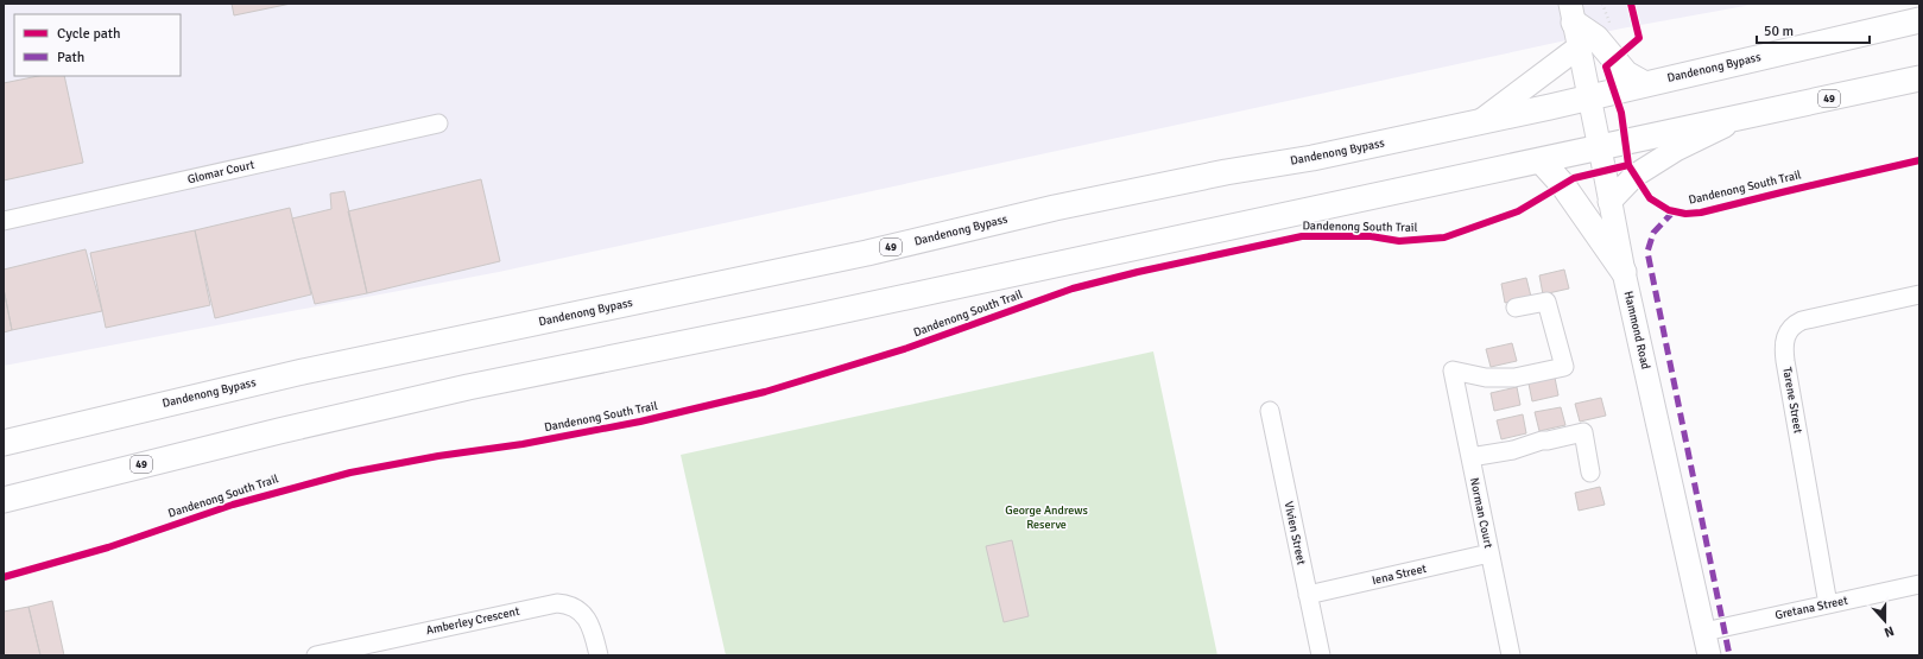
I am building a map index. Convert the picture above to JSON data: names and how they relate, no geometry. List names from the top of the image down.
{
  "streets": {
    "highway": ["Dandenong Bypass", "49"],
    "main road": ["Hammond Road"],
    "street": [
      "Glomar Court",
      "Tarene Street",
      "Norman Court",
      "Vivien Street",
      "Iena Street",
      "Gretana Street",
      "Amberley Crescent"
    ],
    "cycle path": ["Dandenong South Trail"]
  },
  "crossings": [
    ["Dandenong Bypass", "Hammond Road"],
    ["49", "Hammond Road"],
    ["Hammond Road", "Gretana Street"],
    ["Tarene Street", "Gretana Street"],
    ["Norman Court", "Iena Street"],
    ["Vivien Street", "Iena Street"]
  ],
  "parks": ["George Andrews Reserve"],
  "legend": ["Cycle path", "Path"],
  "scale_bar": "50 m",
  "north": "bottom"
}
